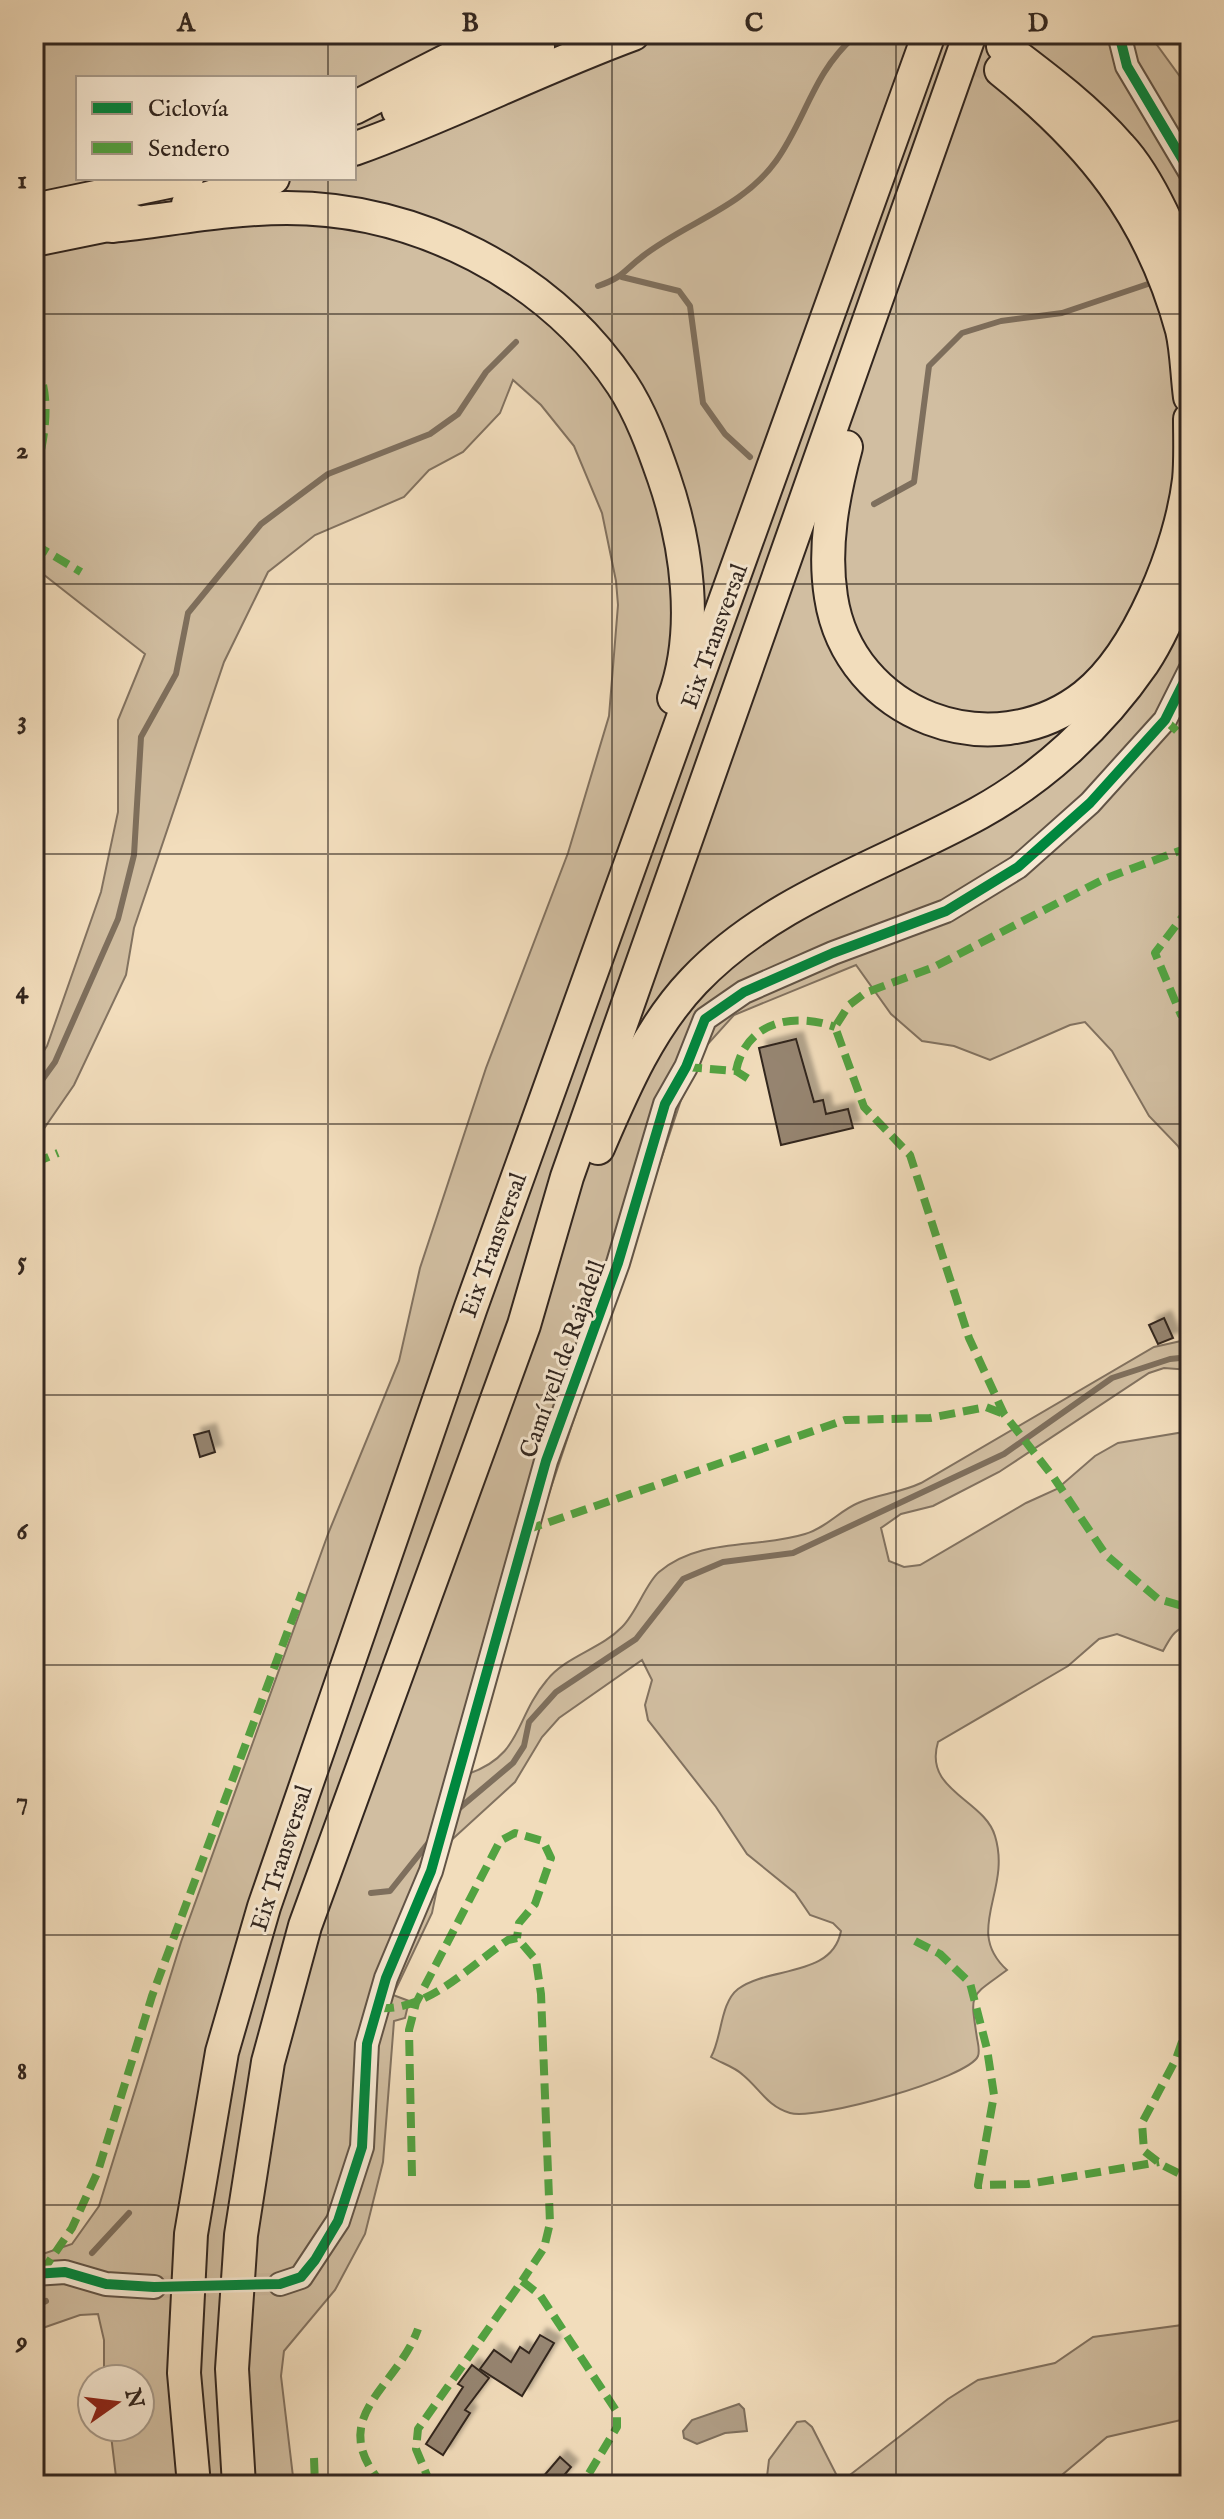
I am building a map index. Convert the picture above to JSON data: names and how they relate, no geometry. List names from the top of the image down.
{
  "streets": {
    "highway": ["Eix Transversal"],
    "street": ["Camí vell de Rajadell"]
  },
  "legend": ["Ciclovía", "Sendero"],
  "north": "right",
  "grid": {
    "columns": [
      "A",
      "B",
      "C",
      "D"
    ],
    "rows": [
      "1",
      "2",
      "3",
      "4",
      "5",
      "6",
      "7",
      "8",
      "9"
    ]
  }
}
